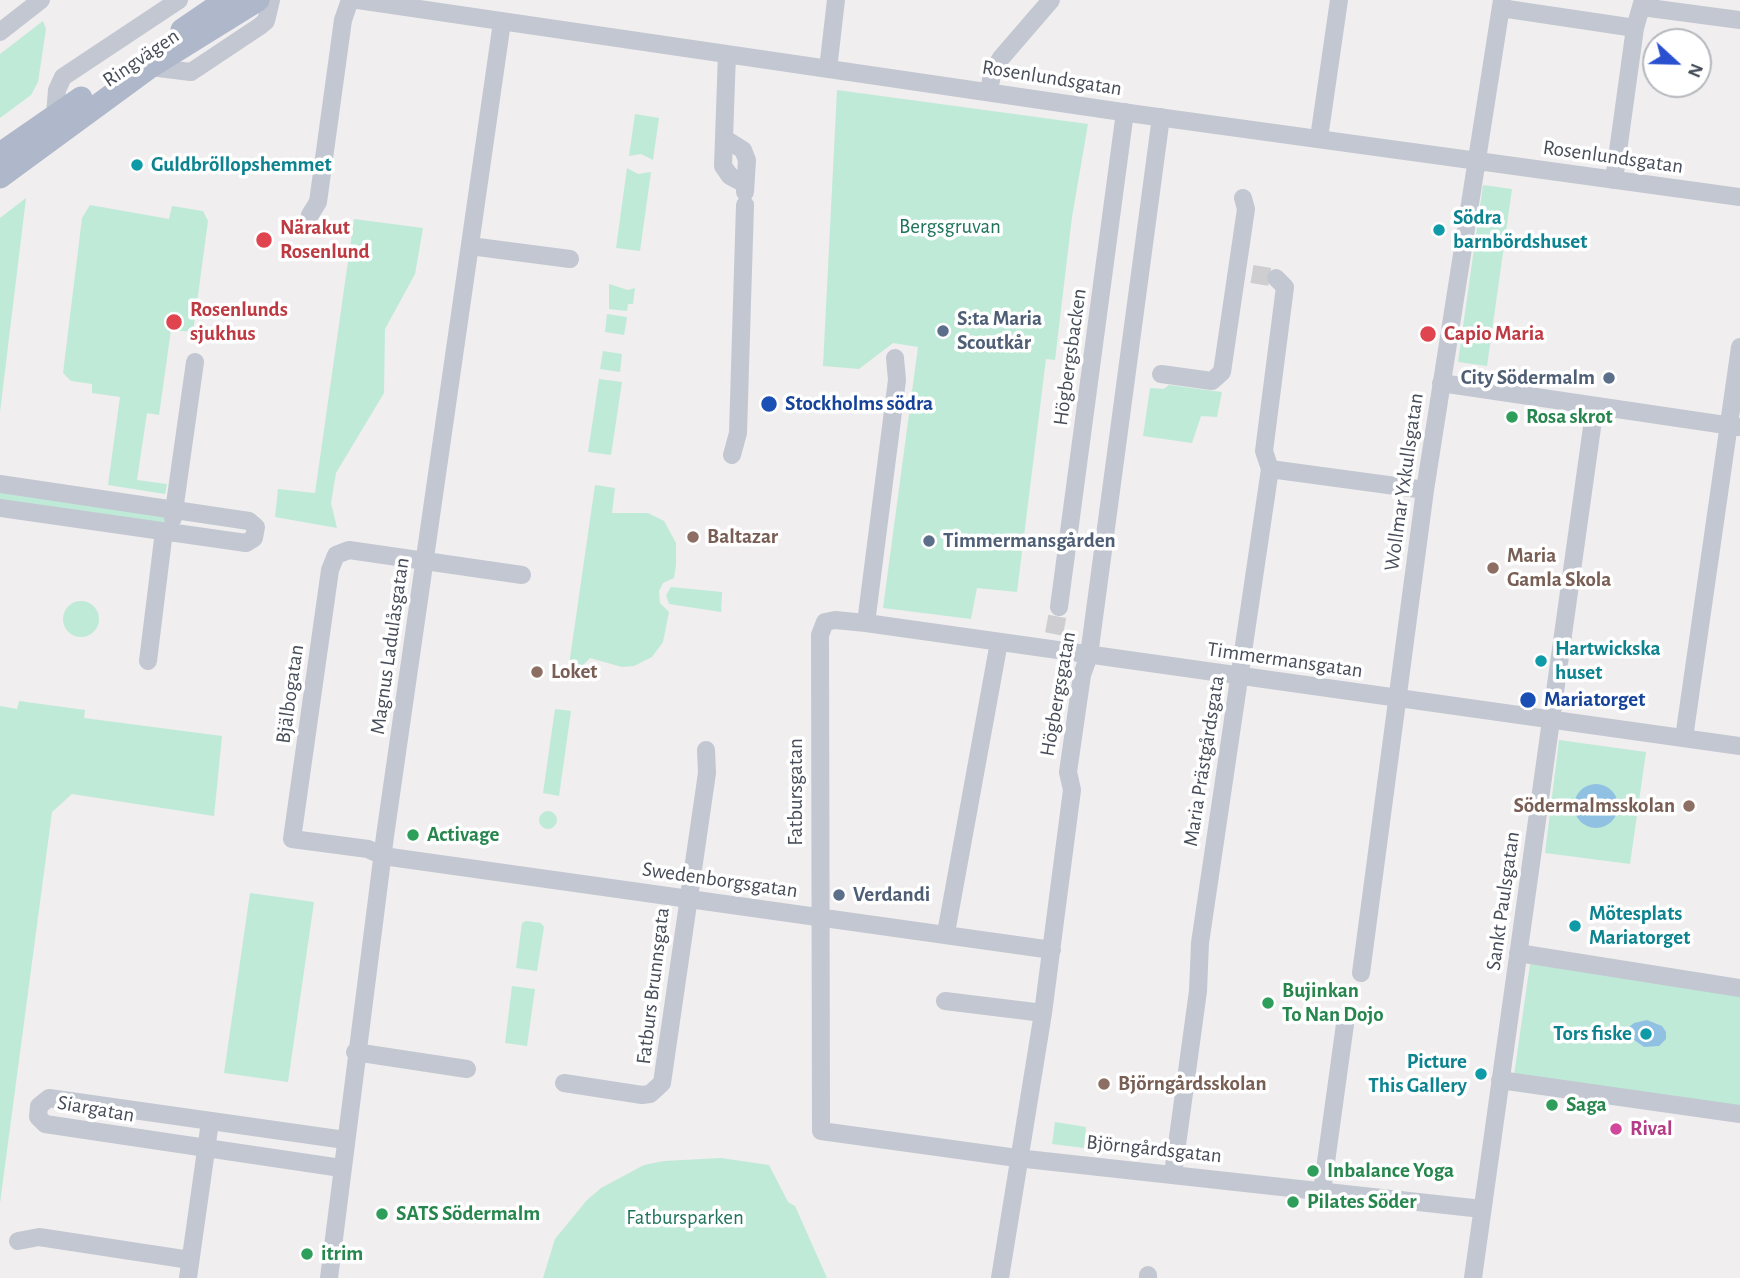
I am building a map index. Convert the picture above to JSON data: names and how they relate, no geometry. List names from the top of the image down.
{
  "streets": {
    "main road": ["Ringvägen"],
    "street": [
      "Rosenlundsgatan",
      "Högbergsbacken",
      "Wollmar Yxkullsgatan",
      "Magnus Ladulåsgatan",
      "Timmermansgatan",
      "Bjälbogatan",
      "Högbergsgatan",
      "Maria Prästgårdsgata",
      "Fatbursgatan",
      "Swedenborgsgatan",
      "Sankt Paulsgatan",
      "Fatburs Brunnsgata",
      "Siargatan",
      "Björngårdsgatan"
    ]
  },
  "crossings": [
    ["Rosenlundsgatan", "Högbergsbacken"],
    ["Rosenlundsgatan", "Wollmar Yxkullsgatan"],
    ["Rosenlundsgatan", "Magnus Ladulåsgatan"],
    ["Rosenlundsgatan", "Högbergsgatan"],
    ["Wollmar Yxkullsgatan", "Timmermansgatan"],
    ["Magnus Ladulåsgatan", "Bjälbogatan"],
    ["Magnus Ladulåsgatan", "Swedenborgsgatan"],
    ["Magnus Ladulåsgatan", "Siargatan"],
    ["Timmermansgatan", "Högbergsgatan"],
    ["Timmermansgatan", "Maria Prästgårdsgata"],
    ["Timmermansgatan", "Fatbursgatan"],
    ["Timmermansgatan", "Sankt Paulsgatan"],
    ["Bjälbogatan", "Swedenborgsgatan"],
    ["Högbergsgatan", "Swedenborgsgatan"],
    ["Högbergsgatan", "Björngårdsgatan"],
    ["Maria Prästgårdsgata", "Björngårdsgatan"],
    ["Fatbursgatan", "Swedenborgsgatan"],
    ["Fatbursgatan", "Björngårdsgatan"],
    ["Swedenborgsgatan", "Fatburs Brunnsgata"],
    ["Sankt Paulsgatan", "Björngårdsgatan"]
  ],
  "parks": ["Bergsgruvan", "Fatbursparken"],
  "places": [
    "Guldbröllopshemmet",
    "Södra barnbördshuset",
    "Närakut Rosenlund",
    "Rosenlunds sjukhus",
    "S:ta Maria Scoutkår",
    "Capio Maria",
    "City Södermalm",
    "Stockholms södra",
    "Rosa skrot",
    "Baltazar",
    "Timmermansgården",
    "Maria Gamla Skola",
    "Hartwickska huset",
    "Loket",
    "Mariatorget",
    "Södermalmsskolan",
    "Activage",
    "Verdandi",
    "Mötesplats Mariatorget",
    "Bujinkan To Nan Dojo",
    "Tors fiske",
    "Picture This Gallery",
    "Björngårdsskolan",
    "Saga",
    "Rival",
    "Inbalance Yoga",
    "Pilates Söder",
    "SATS Södermalm",
    "itrim"
  ],
  "north": "right"
}
